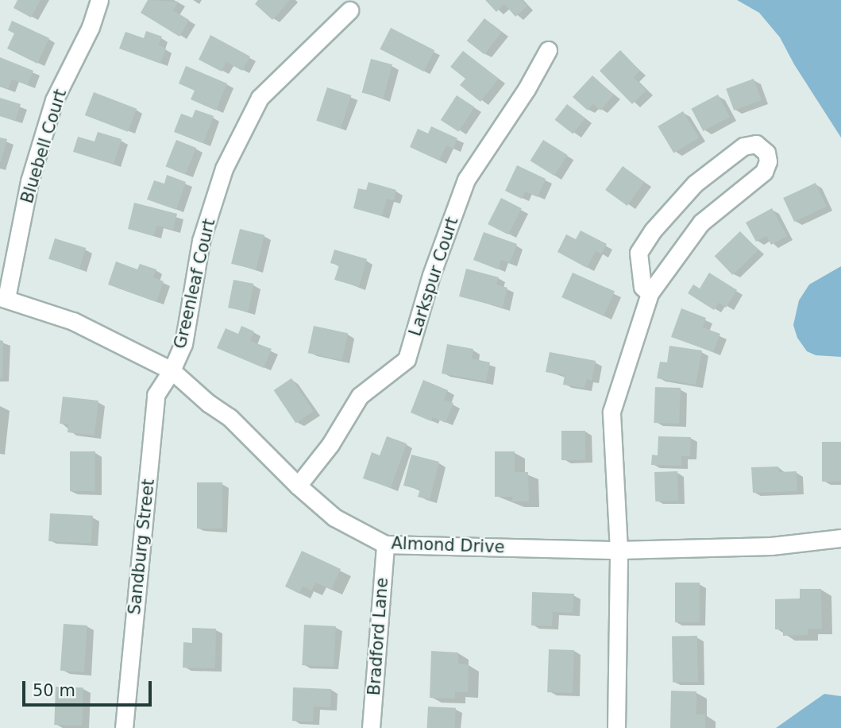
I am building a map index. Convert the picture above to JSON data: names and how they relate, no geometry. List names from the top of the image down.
{
  "streets": {
    "street": [
      "Bluebell Court",
      "Larkspur Court",
      "Greenleaf Court",
      "Almond Drive",
      "Sandburg Street",
      "Bradford Lane"
    ]
  },
  "crossings": [
    ["Bluebell Court", "Almond Drive"],
    ["Larkspur Court", "Almond Drive"],
    ["Greenleaf Court", "Almond Drive"],
    ["Greenleaf Court", "Sandburg Street"],
    ["Almond Drive", "Sandburg Street"],
    ["Almond Drive", "Bradford Lane"]
  ],
  "scale_bar": "50 m"
}
